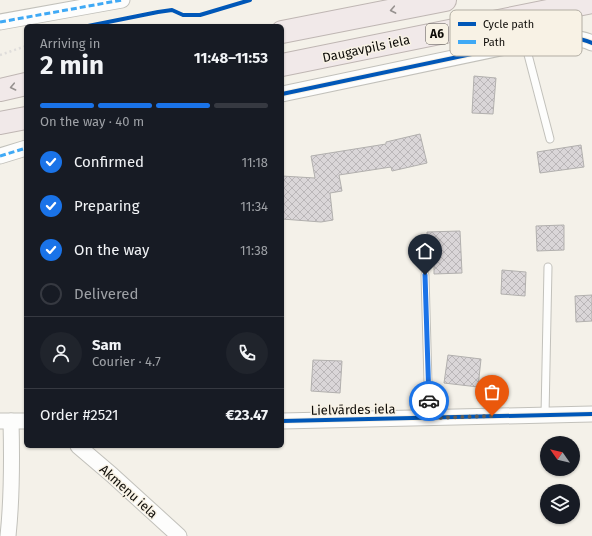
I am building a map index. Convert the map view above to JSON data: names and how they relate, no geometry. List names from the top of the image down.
{
  "streets": {
    "highway": ["A6", "Daugavpils iela"],
    "street": ["Lielvārdes iela", "Akmeņu iela"]
  },
  "legend": ["Cycle path", "Path"],
  "north": "top left",
  "page": {
    "heading": ["2 min", "Arriving in", "11:48–11:53"],
    "panel": [
      "Sam",
      "Courier · 4.7",
      "Order #2521",
      "€23.47"
    ],
    "bar": "On the way · 40 m",
    "list": [
      ["Confirmed", "11:18"],
      ["Preparing", "11:34"],
      ["On the way", "11:38"],
      "Delivered"
    ]
  }
}
